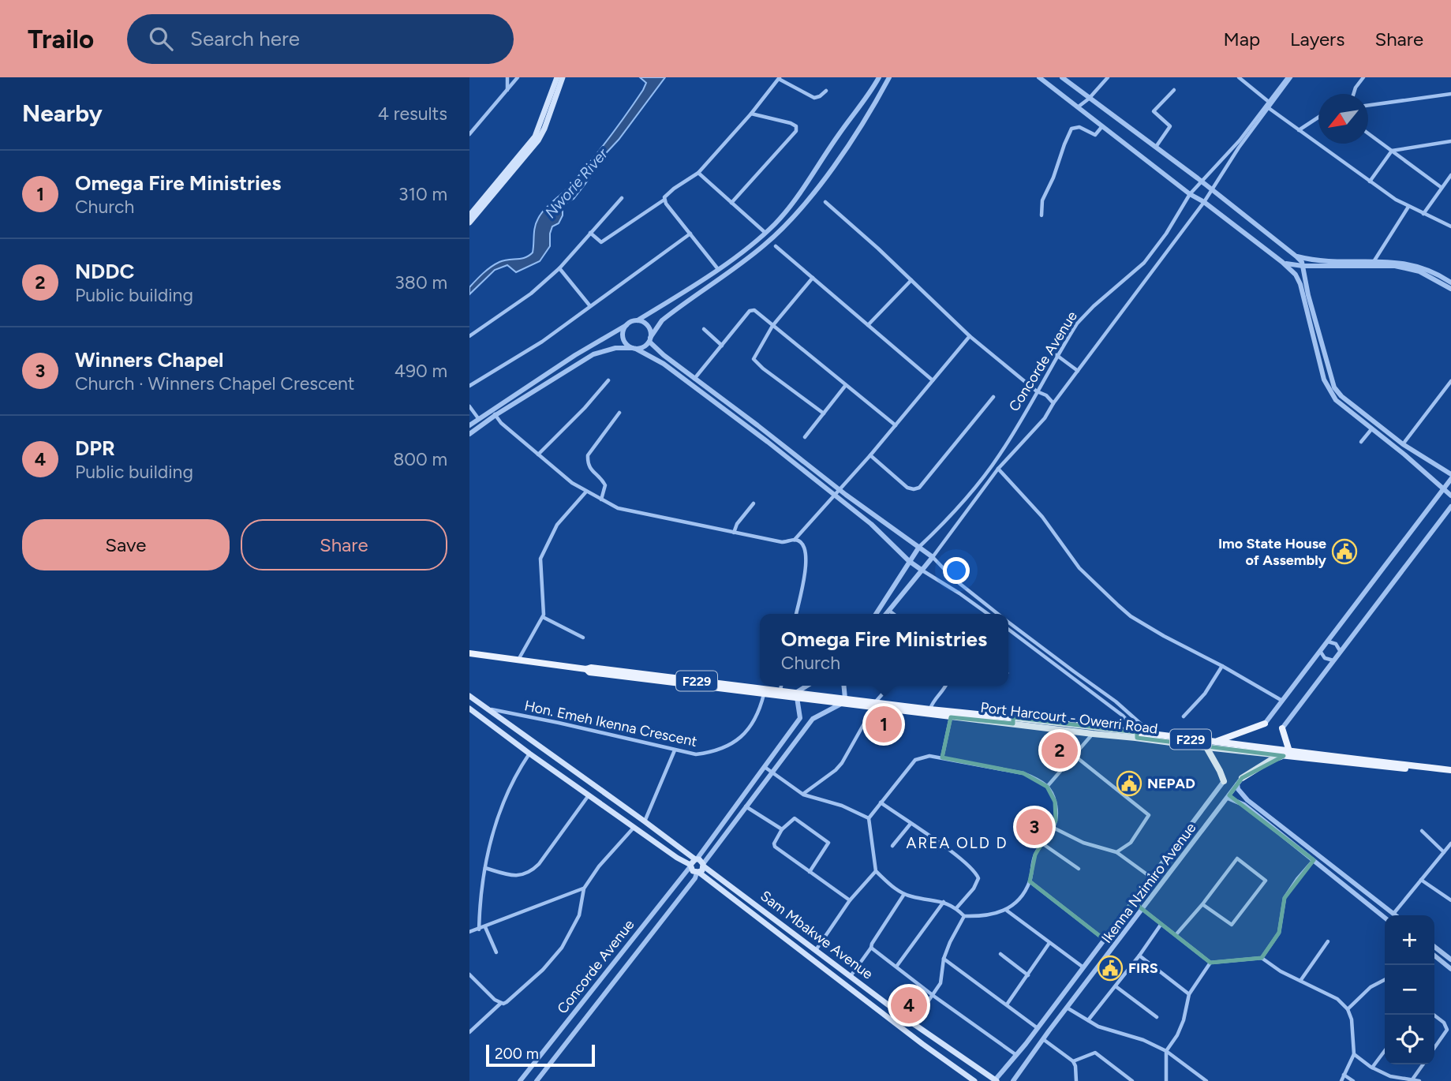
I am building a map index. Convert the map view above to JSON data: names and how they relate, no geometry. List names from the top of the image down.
{
  "streets": {
    "main road": ["F229", "Port Harcourt - Owerri Road", "Sam Mbakwe Avenue"],
    "street": ["Concorde Avenue", "Hon. Emeh Ikenna Crescent", "Ikenna Nzimiro Avenue"]
  },
  "crossings": [
    ["Concorde Avenue", "Sam Mbakwe Avenue"],
    ["Port Harcourt - Owerri Road", "Hon. Emeh Ikenna Crescent"],
    ["Ikenna Nzimiro Avenue", "Sam Mbakwe Avenue"]
  ],
  "districts": ["AREA OLD D"],
  "water": ["Nworie River"],
  "places": {
    "public building": ["Imo State House of Assembly", "NEPAD", "FIRS"]
  },
  "scale_bar": "200 m",
  "north": "bottom left",
  "page": {
    "header": "Trailo",
    "search": "Search here",
    "nav": ["Map", "Layers", "Share"],
    "heading": ["Nearby", "4 results"],
    "list": [
      {
        "mark": "1",
        "name": "Omega Fire Ministries",
        "note": "Church",
        "value": "310 m"
      },
      {
        "mark": "2",
        "name": "NDDC",
        "note": "Public building",
        "value": "380 m"
      },
      {
        "mark": "3",
        "name": "Winners Chapel",
        "note": "Church · Winners Chapel Crescent",
        "value": "490 m"
      },
      {
        "mark": "4",
        "name": "DPR",
        "note": "Public building",
        "value": "800 m"
      }
    ],
    "buttons": ["Save", "Share"],
    "popup": ["Omega Fire Ministries", "Church"],
    "pins": [
      "1",
      "2",
      "3",
      "4"
    ],
    "map_buttons": ["+", "−"],
    "scale": "200 m"
  }
}
